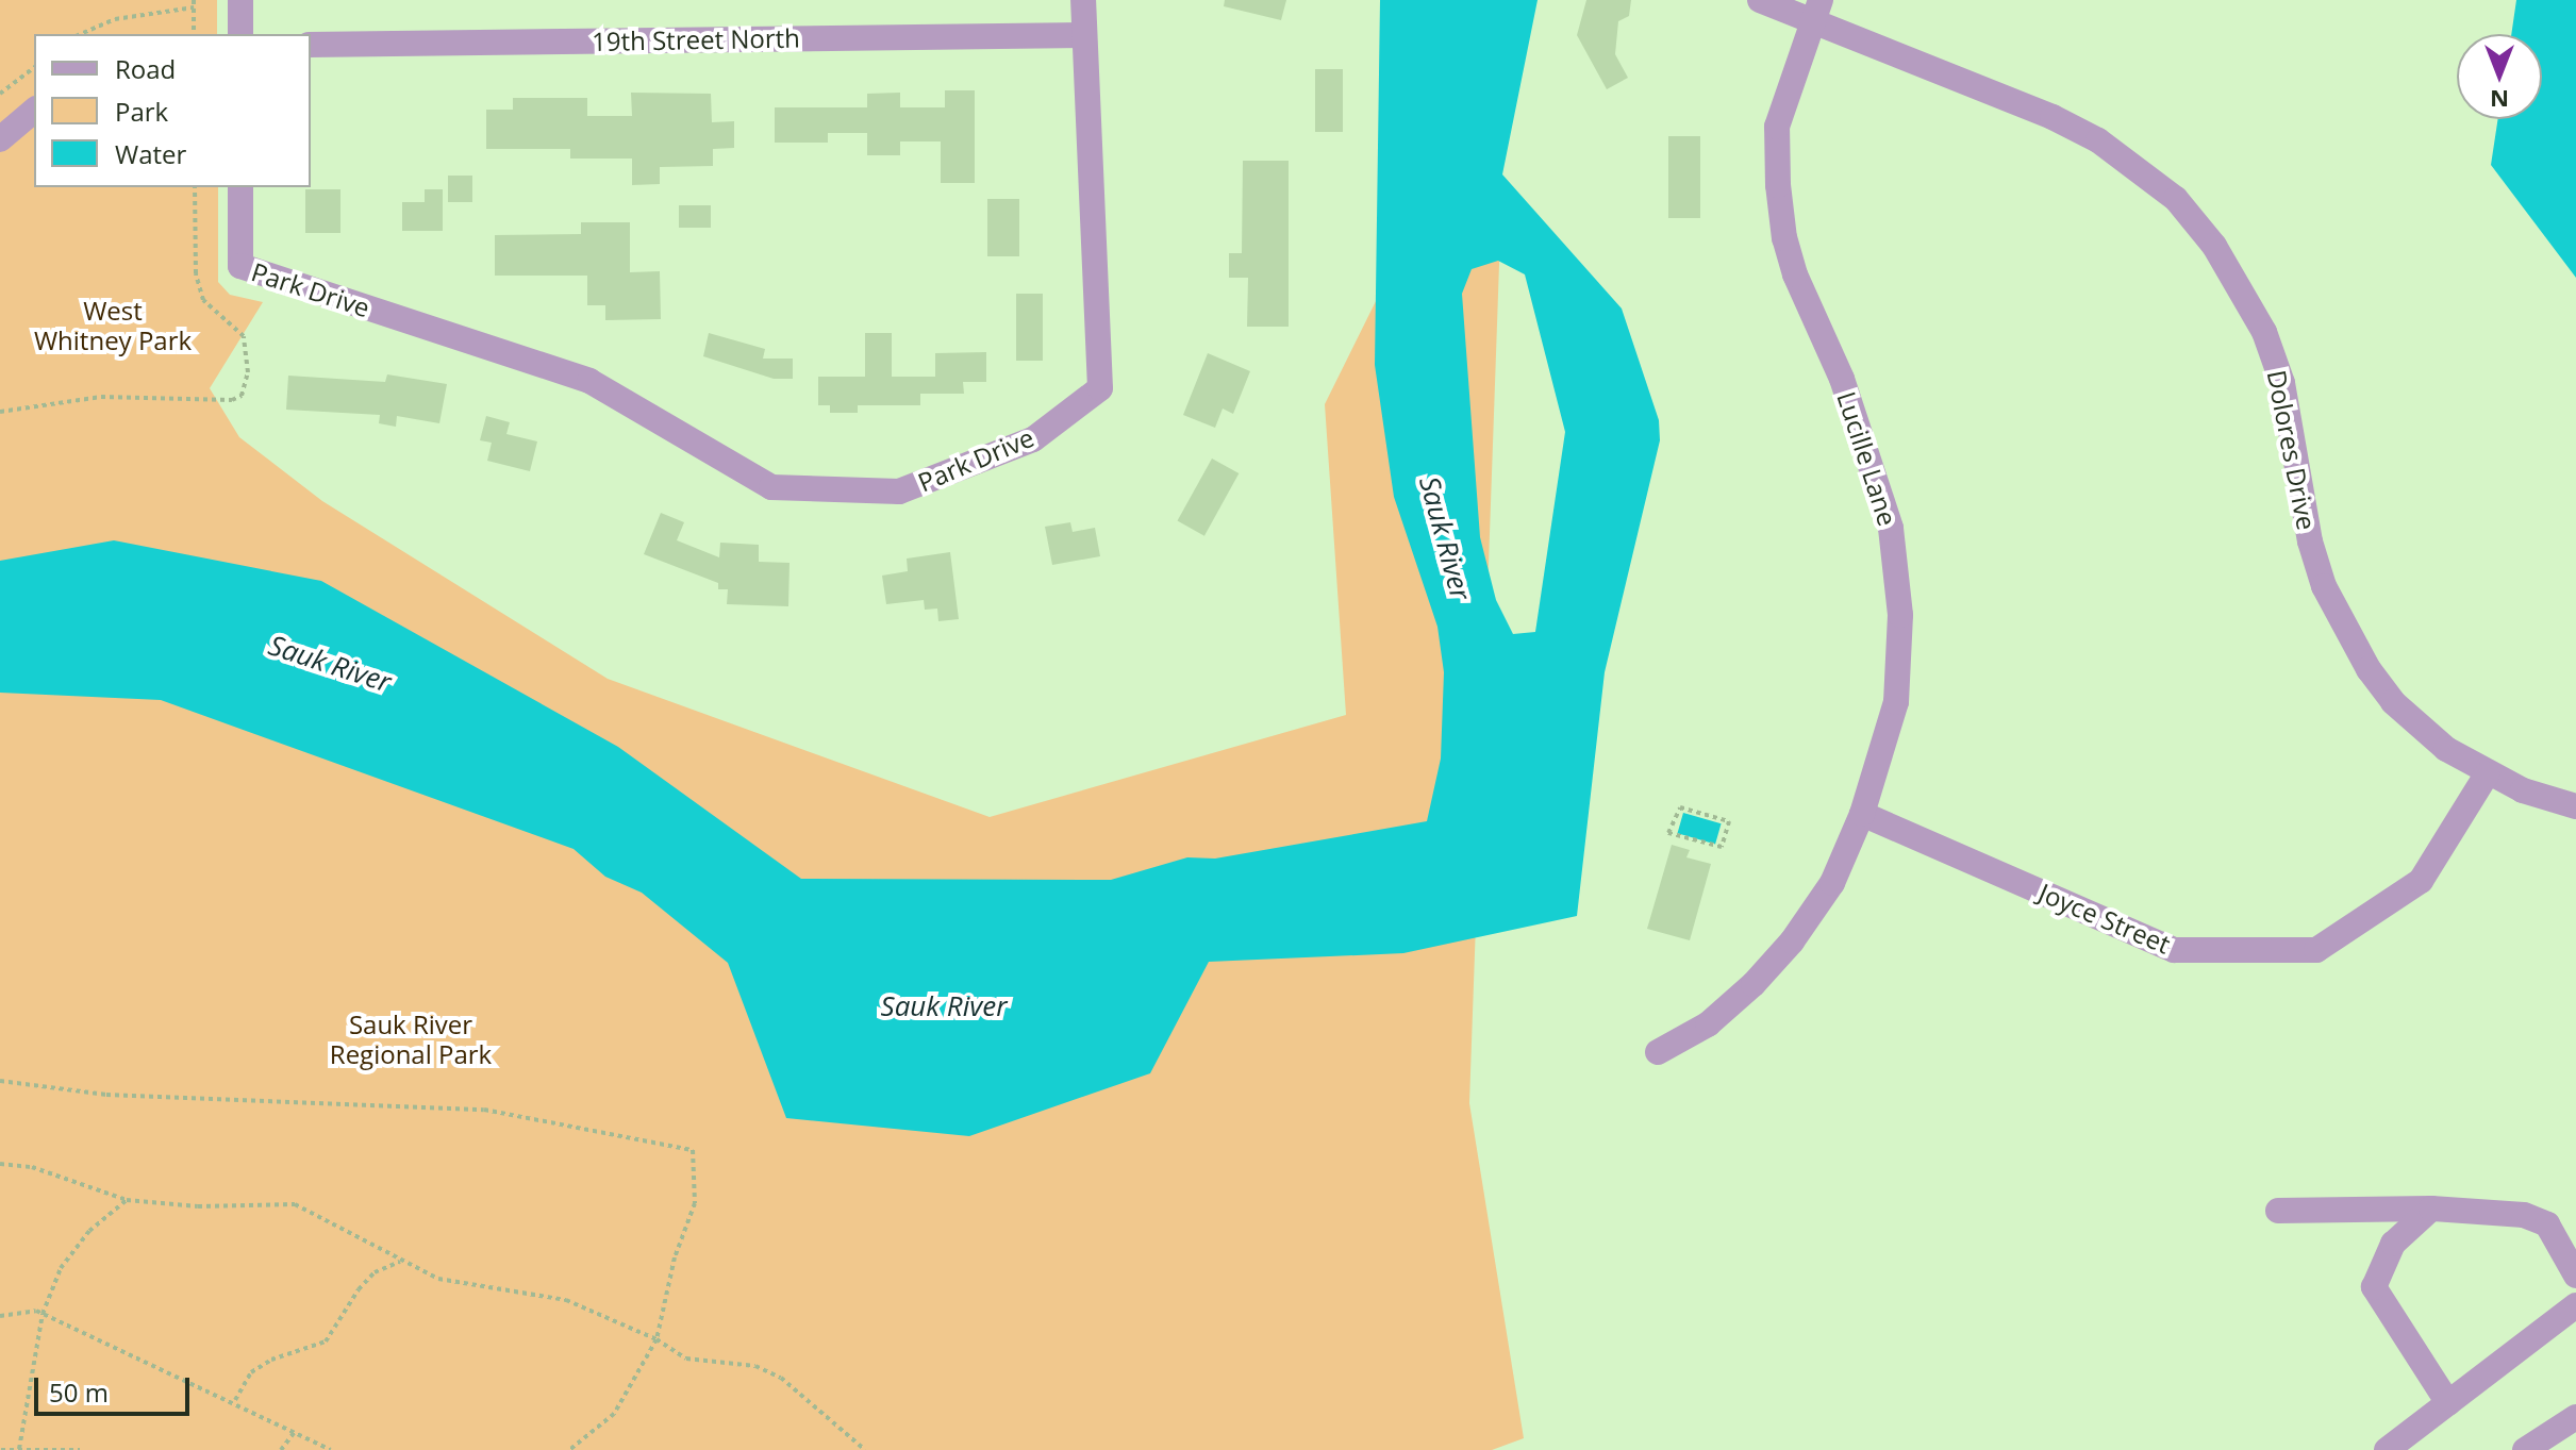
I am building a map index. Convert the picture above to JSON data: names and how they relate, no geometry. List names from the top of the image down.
{
  "streets": {
    "street": [
      "19th Street North",
      "Park Drive",
      "Dolores Drive",
      "Lucille Lane",
      "Joyce Street"
    ]
  },
  "crossings": [
    ["19th Street North", "Park Drive"],
    ["Dolores Drive", "Lucille Lane"],
    ["Dolores Drive", "Joyce Street"],
    ["Lucille Lane", "Joyce Street"]
  ],
  "water": ["Sauk River"],
  "parks": ["West Whitney Park", "Sauk River Regional Park"],
  "legend": ["Road", "Park", "Water"],
  "scale_bar": "50 m",
  "north": "bottom"
}
